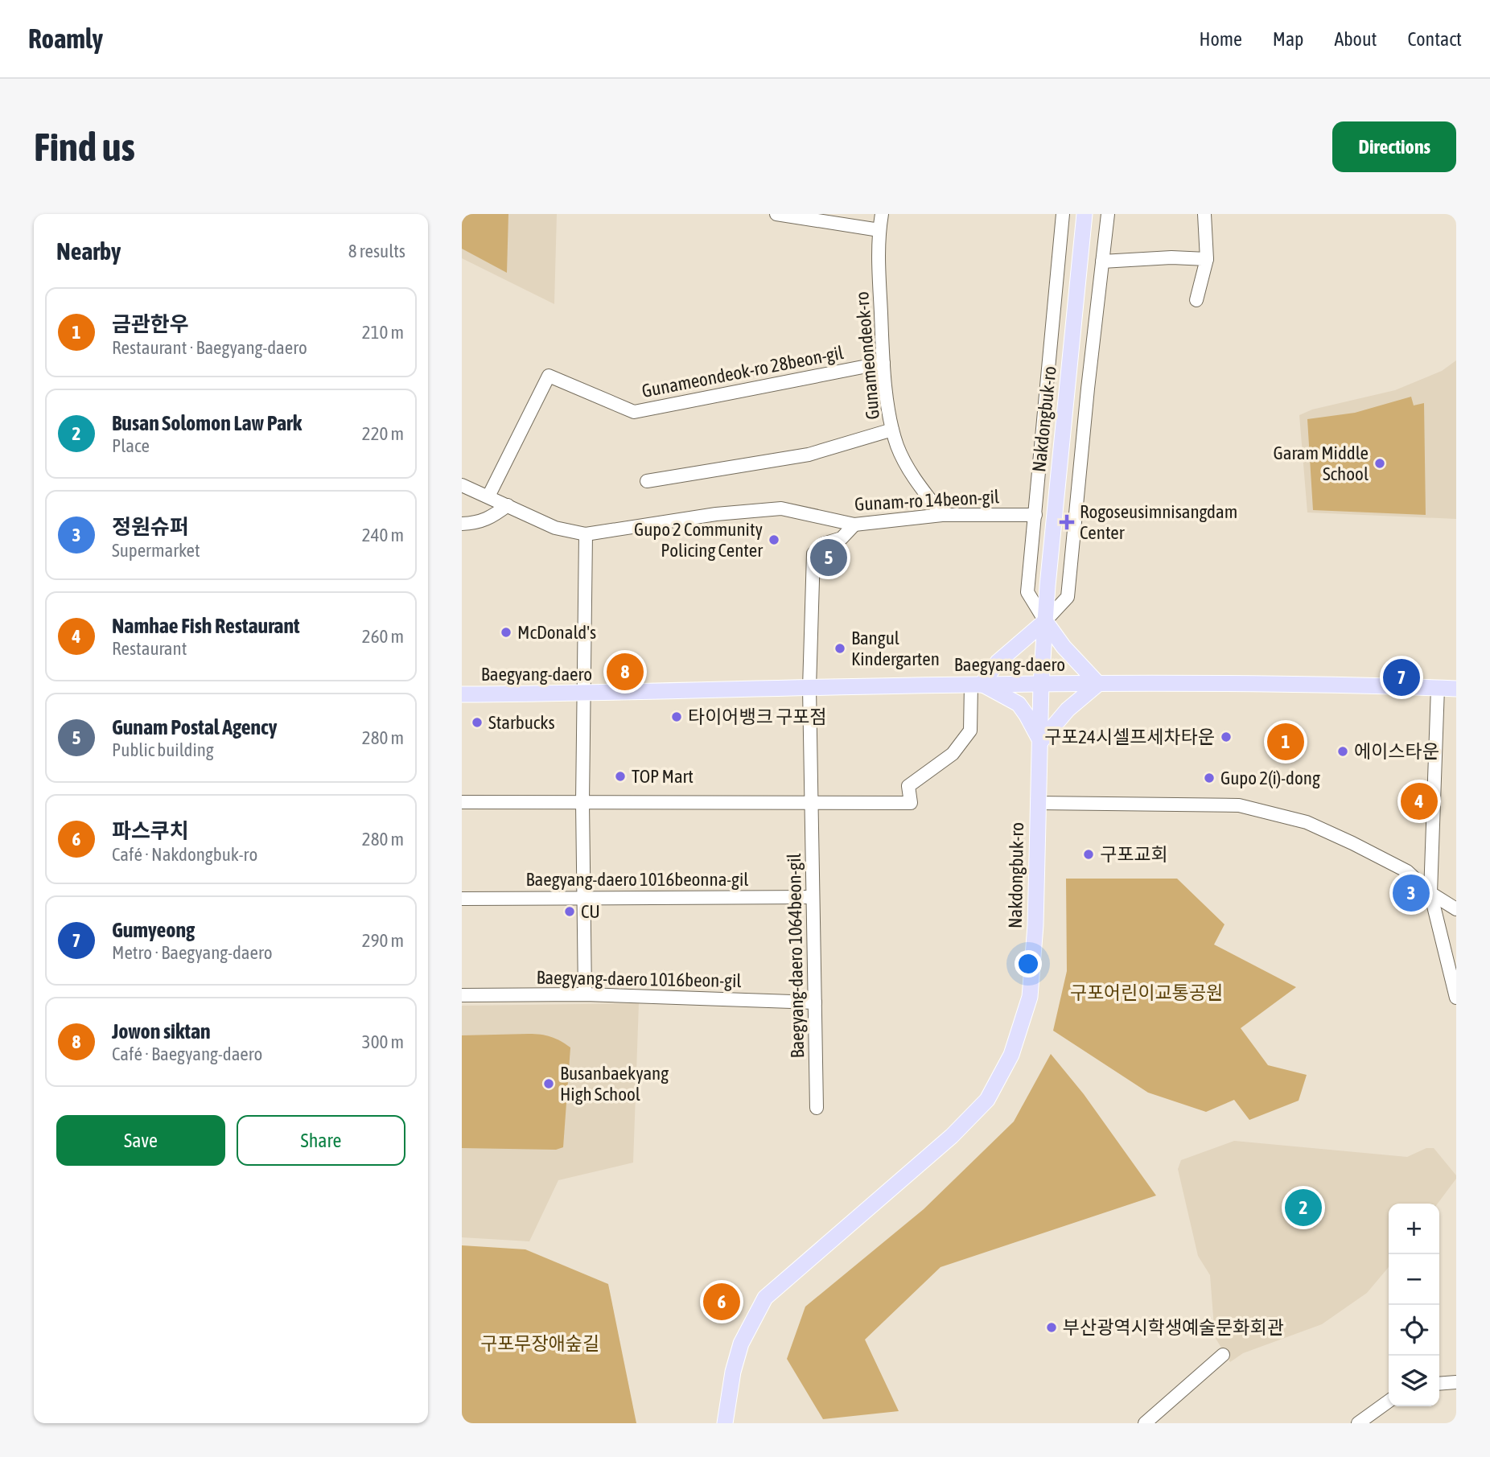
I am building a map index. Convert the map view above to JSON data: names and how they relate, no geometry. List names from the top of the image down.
{
  "streets": {
    "main road": ["Nakdongbuk-ro", "Baegyang-daero"],
    "street": [
      "Gunameondeok-ro",
      "Gunameondeok-ro 28beon-gil",
      "Gunam-ro 14beon-gil",
      "Baegyang-daero 1016beonna-gil",
      "Baegyang-daero 1064beon-gil",
      "Baegyang-daero 1016beon-gil"
    ]
  },
  "crossings": [
    ["Gunameondeok-ro", "Gunameondeok-ro 28beon-gil"],
    ["Gunameondeok-ro", "Gunam-ro 14beon-gil"],
    ["Gunameondeok-ro 28beon-gil", "Gunam-ro 14beon-gil"],
    ["Nakdongbuk-ro", "Baegyang-daero"],
    ["Gunam-ro 14beon-gil", "Baegyang-daero 1064beon-gil"],
    ["Baegyang-daero", "Baegyang-daero 1064beon-gil"],
    ["Baegyang-daero 1016beonna-gil", "Baegyang-daero 1064beon-gil"],
    ["Baegyang-daero 1064beon-gil", "Baegyang-daero 1016beon-gil"]
  ],
  "parks": ["구포어린이교통공원", "구포무장애숲길"],
  "places": {
    "other": [
      "Garam Middle School",
      "Gupo 2 Community Policing Center",
      "McDonald's",
      "Bangul Kindergarten",
      "타이어뱅크 구포점",
      "Starbucks",
      "구포24시셀프세차타운",
      "에이스타운",
      "TOP Mart",
      "Gupo 2(i)-dong",
      "구포교회",
      "CU",
      "Busanbaekyang High School",
      "부산광역시학생예술문화회관"
    ],
    "health": ["Rogoseusimnisangdam Center"]
  },
  "page": {
    "header": "Roamly",
    "nav": [
      "Home",
      "Map",
      "About",
      "Contact"
    ],
    "buttons": [
      "Directions",
      ["Save", "Share"]
    ],
    "title": "Find us",
    "heading": ["Nearby", "8 results"],
    "list": [
      {
        "mark": "1",
        "name": "금관한우",
        "note": "Restaurant · Baegyang-daero",
        "value": "210 m"
      },
      {
        "mark": "2",
        "name": "Busan Solomon Law Park",
        "note": "Place",
        "value": "220 m"
      },
      {
        "mark": "3",
        "name": "정원슈퍼",
        "note": "Supermarket",
        "value": "240 m"
      },
      {
        "mark": "4",
        "name": "Namhae Fish Restaurant",
        "note": "Restaurant",
        "value": "260 m"
      },
      {
        "mark": "5",
        "name": "Gunam Postal Agency",
        "note": "Public building",
        "value": "280 m"
      },
      {
        "mark": "6",
        "name": "파스쿠치",
        "note": "Café · Nakdongbuk-ro",
        "value": "280 m"
      },
      {
        "mark": "7",
        "name": "Gumyeong",
        "note": "Metro · Baegyang-daero",
        "value": "290 m"
      },
      {
        "mark": "8",
        "name": "Jowon siktan",
        "note": "Café · Baegyang-daero",
        "value": "300 m"
      }
    ],
    "pins": [
      "5",
      "8",
      "7",
      "1",
      "4",
      "3",
      "2",
      "6"
    ],
    "map_buttons": ["+", "−"]
  }
}
